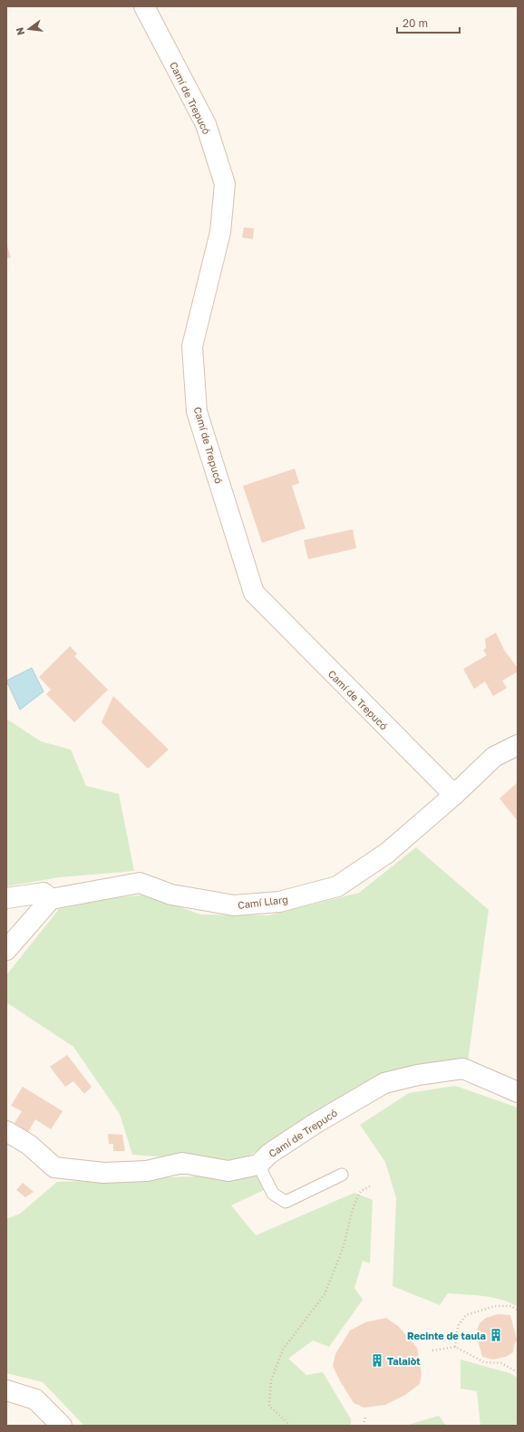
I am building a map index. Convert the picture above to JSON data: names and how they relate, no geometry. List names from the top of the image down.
{
  "streets": {
    "street": ["Camí de Trepucó", "Camí Llarg"]
  },
  "crossings": [
    ["Camí de Trepucó", "Camí Llarg"]
  ],
  "places": {
    "building": ["Recinte de taula", "Talaiòt"]
  },
  "scale_bar": "20 m",
  "north": "left"
}
